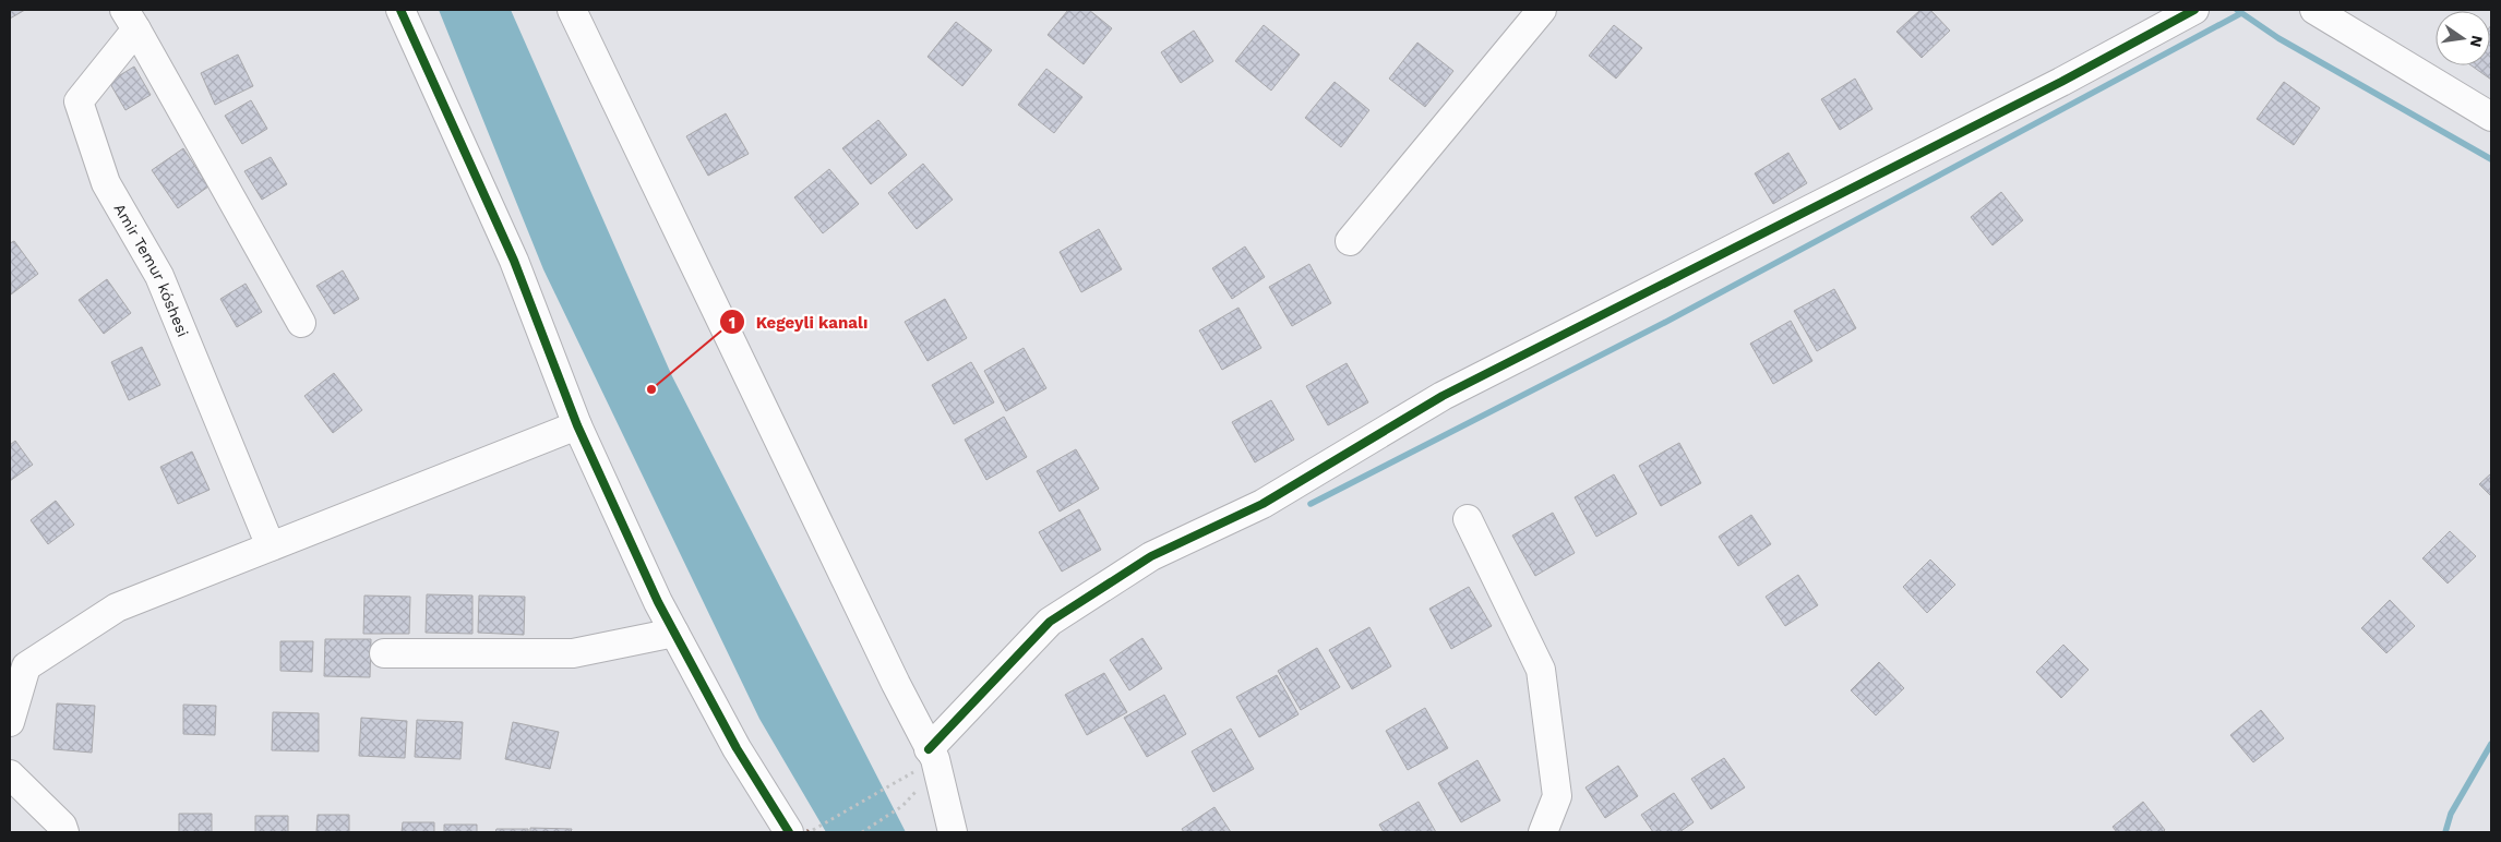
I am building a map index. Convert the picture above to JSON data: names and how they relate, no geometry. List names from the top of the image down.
{
  "streets": {
    "street": ["Amir Temur kóshesi"]
  },
  "places": ["Kegeyli kanalı"],
  "north": "right"
}
